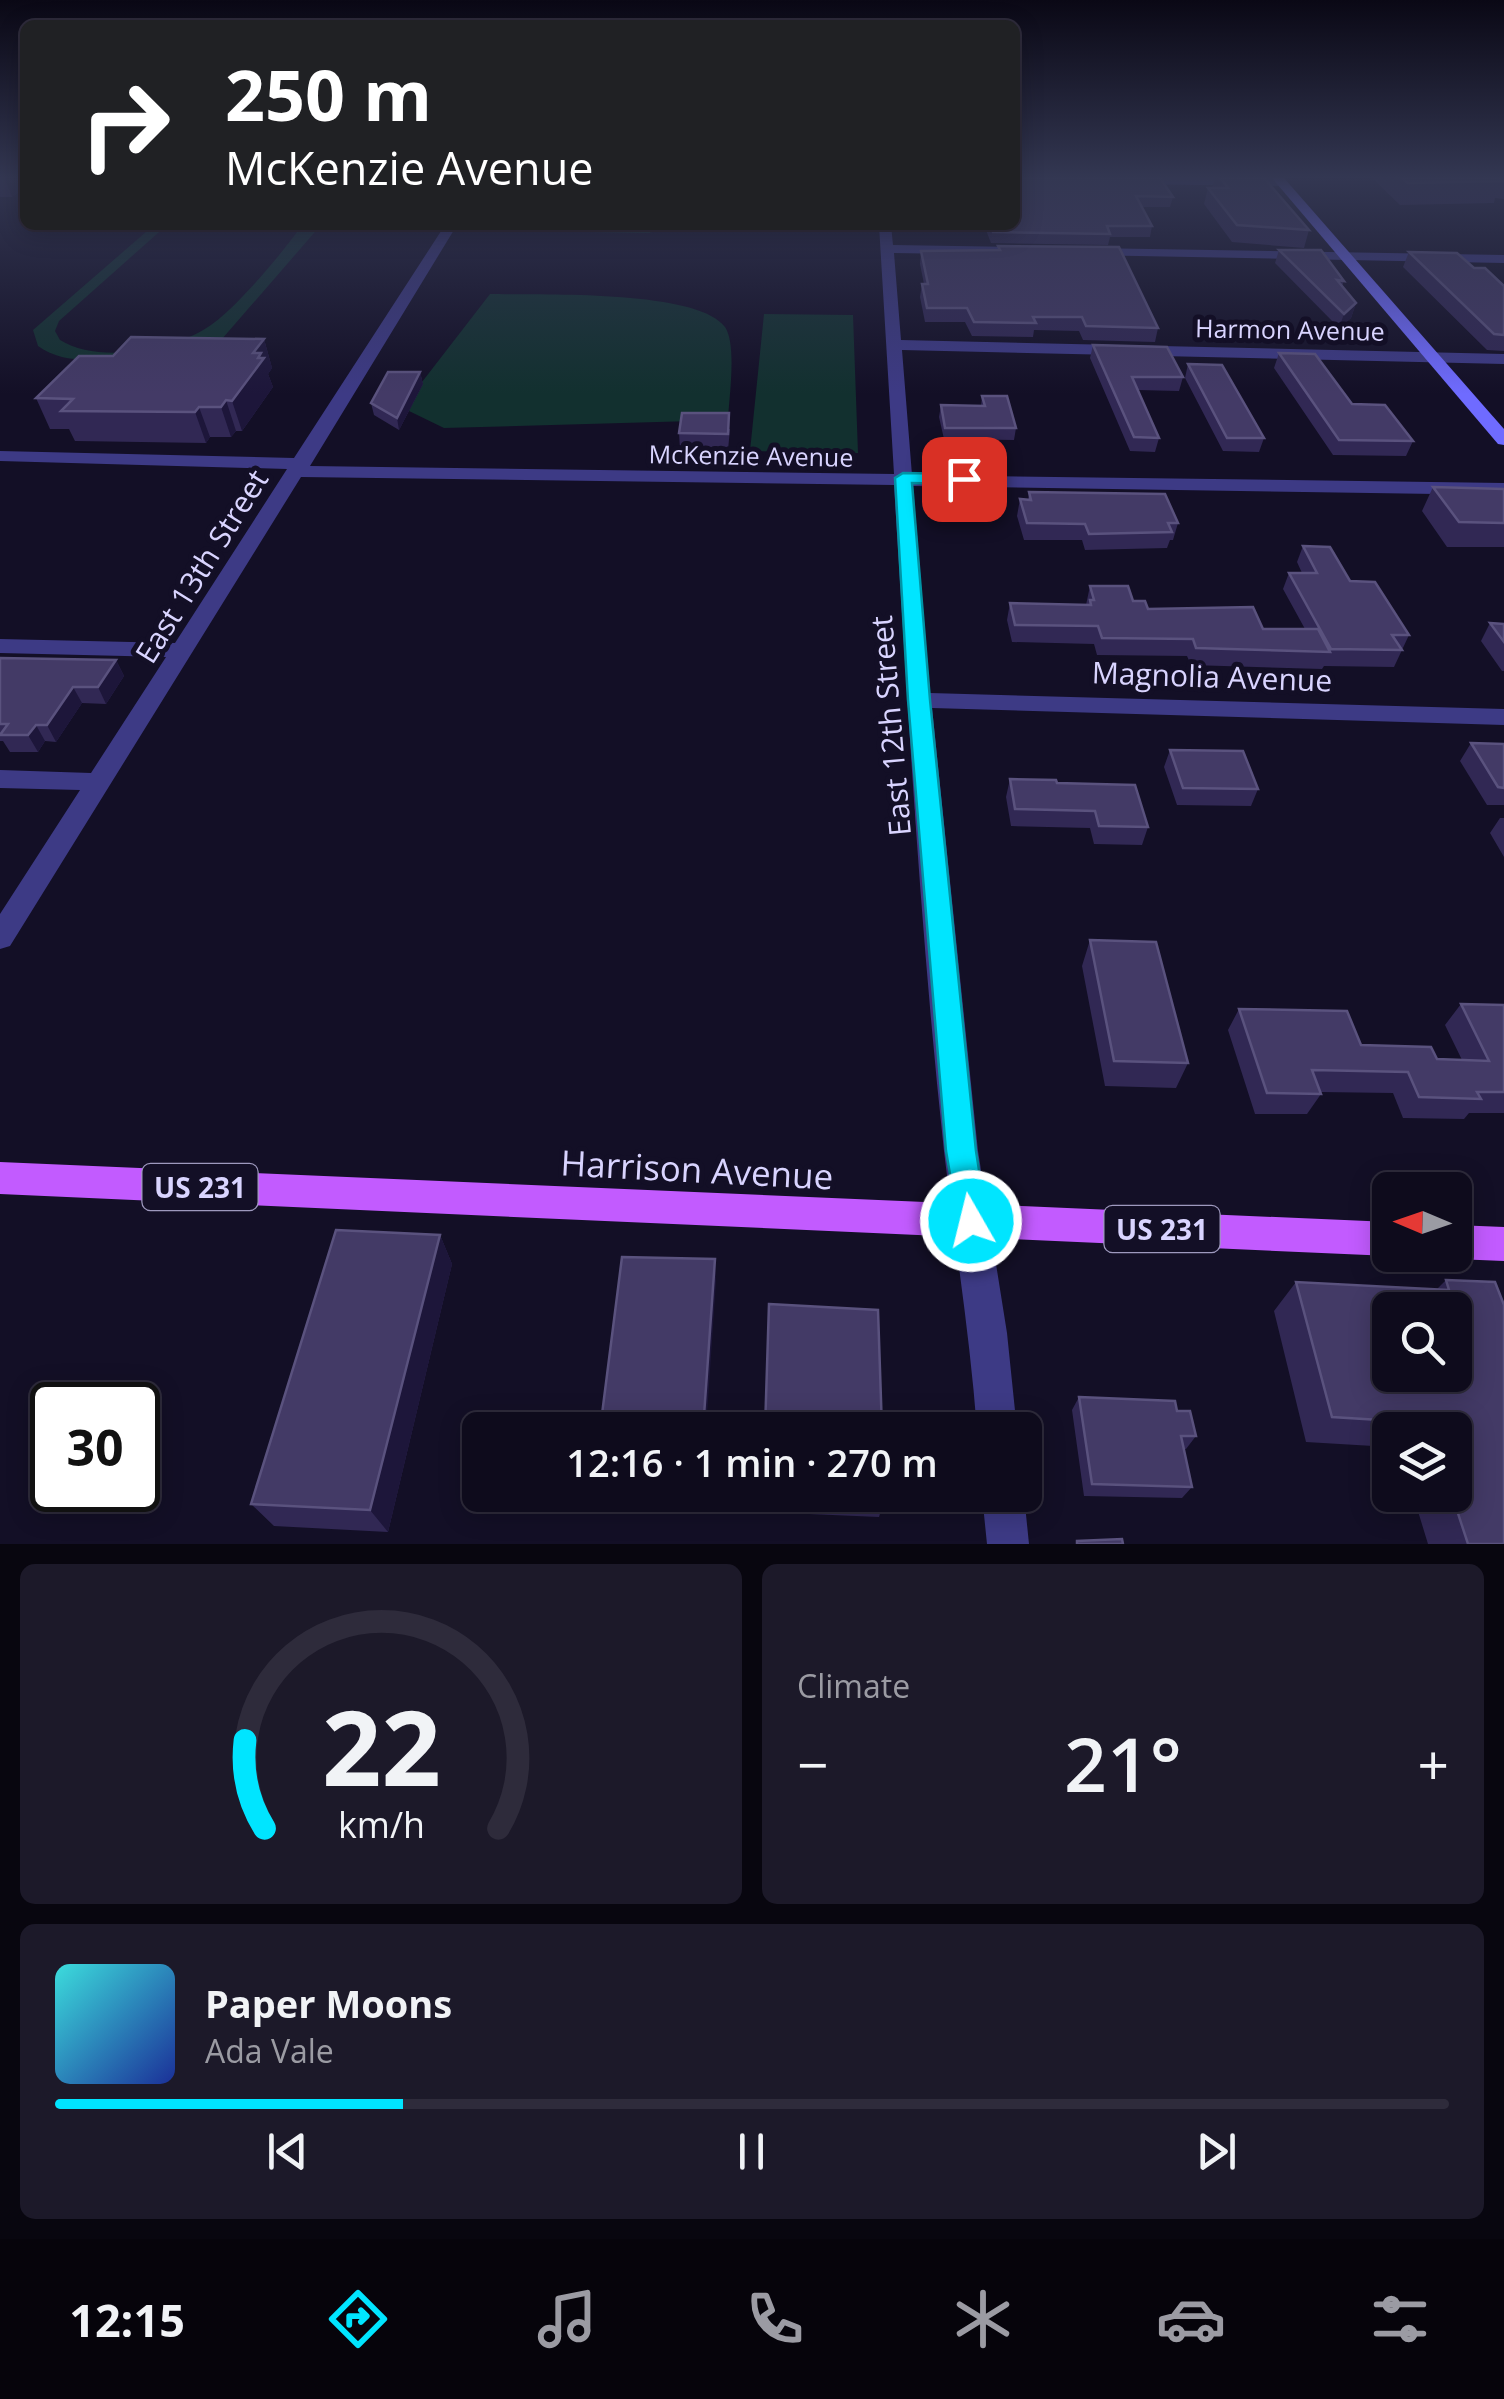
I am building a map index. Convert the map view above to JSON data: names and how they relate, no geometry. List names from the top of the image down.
{
  "streets": {
    "main road": ["Harrison Avenue", "US 231"],
    "street": [
      "Harmon Avenue",
      "McKenzie Avenue",
      "East 13th Street",
      "Magnolia Avenue",
      "East 12th Street"
    ]
  },
  "crossings": [
    ["Harmon Avenue", "East 12th Street"],
    ["McKenzie Avenue", "East 13th Street"],
    ["McKenzie Avenue", "East 12th Street"],
    ["Magnolia Avenue", "East 12th Street"],
    ["East 12th Street", "Harrison Avenue"]
  ],
  "north": "left",
  "page": {
    "turn": ["250 m", "McKenzie Avenue"],
    "limit": "30",
    "trip": "12:16 · 1 min · 270 m",
    "tile": "Climate",
    "heat": ["−", "21°", "+"],
    "song": ["Paper Moons", "Ada Vale"],
    "tabs": "12:15",
    "gauge": ["22", "km/h"]
  }
}
